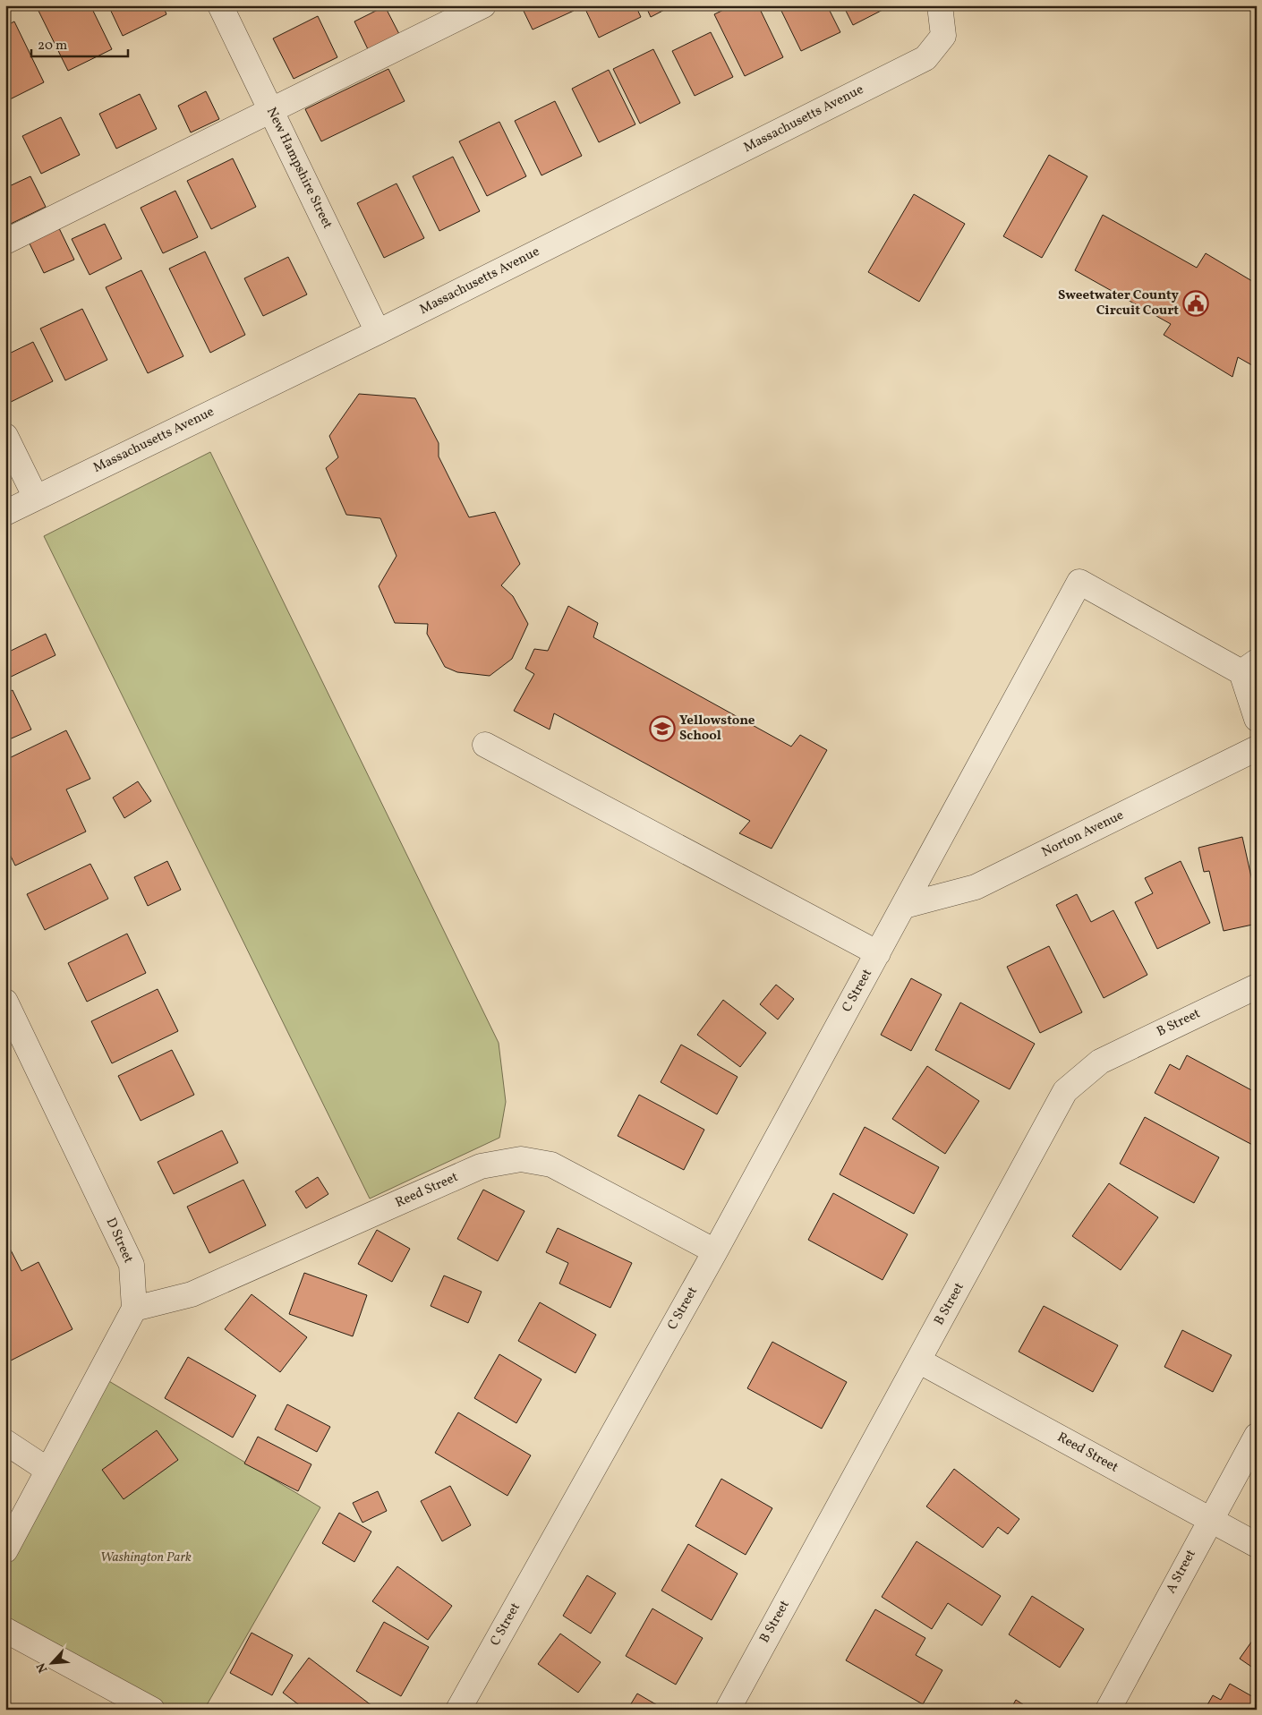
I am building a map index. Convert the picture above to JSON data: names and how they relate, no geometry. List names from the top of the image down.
{
  "streets": {
    "street": [
      "Massachusetts Avenue",
      "New Hampshire Street",
      "Norton Avenue",
      "C Street",
      "B Street",
      "Reed Street",
      "D Street",
      "A Street"
    ]
  },
  "crossings": [
    ["Massachusetts Avenue", "New Hampshire Street"],
    ["Norton Avenue", "C Street"],
    ["C Street", "Reed Street"],
    ["B Street", "Reed Street"],
    ["Reed Street", "D Street"],
    ["Reed Street", "A Street"]
  ],
  "parks": ["Washington Park"],
  "places": {
    "public building": ["Sweetwater County Circuit Court"],
    "school or university": ["Yellowstone School"]
  },
  "scale_bar": "20 m",
  "north": "bottom left"
}
